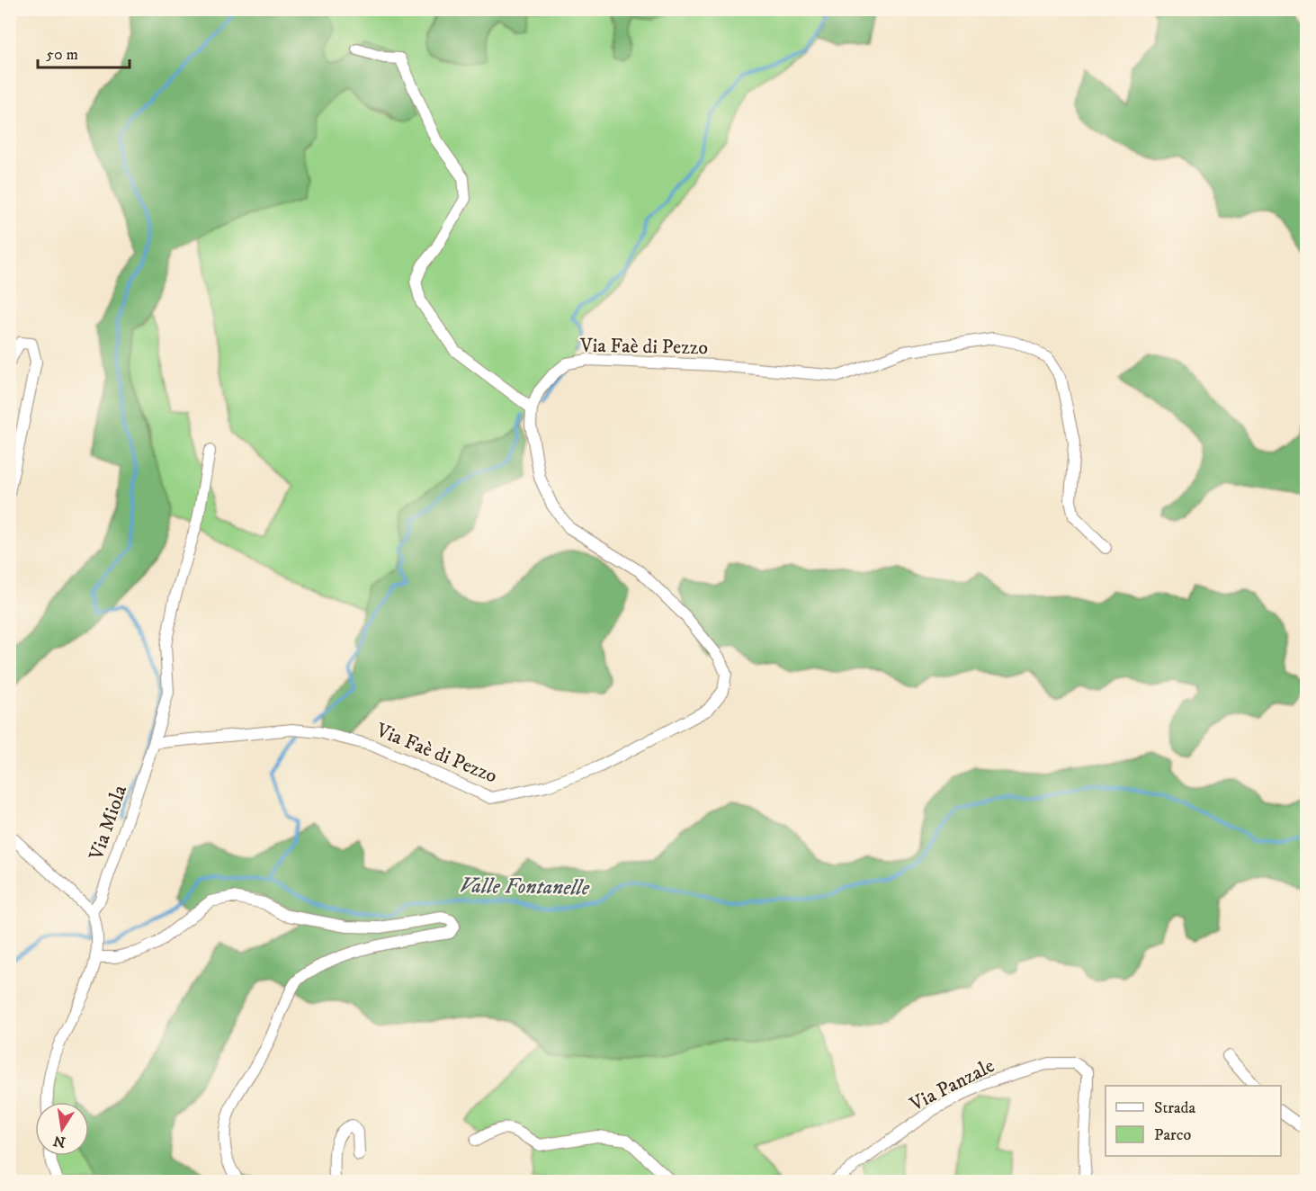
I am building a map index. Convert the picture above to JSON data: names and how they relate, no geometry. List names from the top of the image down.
{
  "streets": {
    "street": ["Via Faè di Pezzo", "Via Miola", "Via Panzale"]
  },
  "crossings": [
    ["Via Faè di Pezzo", "Via Miola"]
  ],
  "water": ["Valle Fontanelle"],
  "legend": ["Strada", "Parco"],
  "scale_bar": "50 m",
  "north": "bottom"
}
